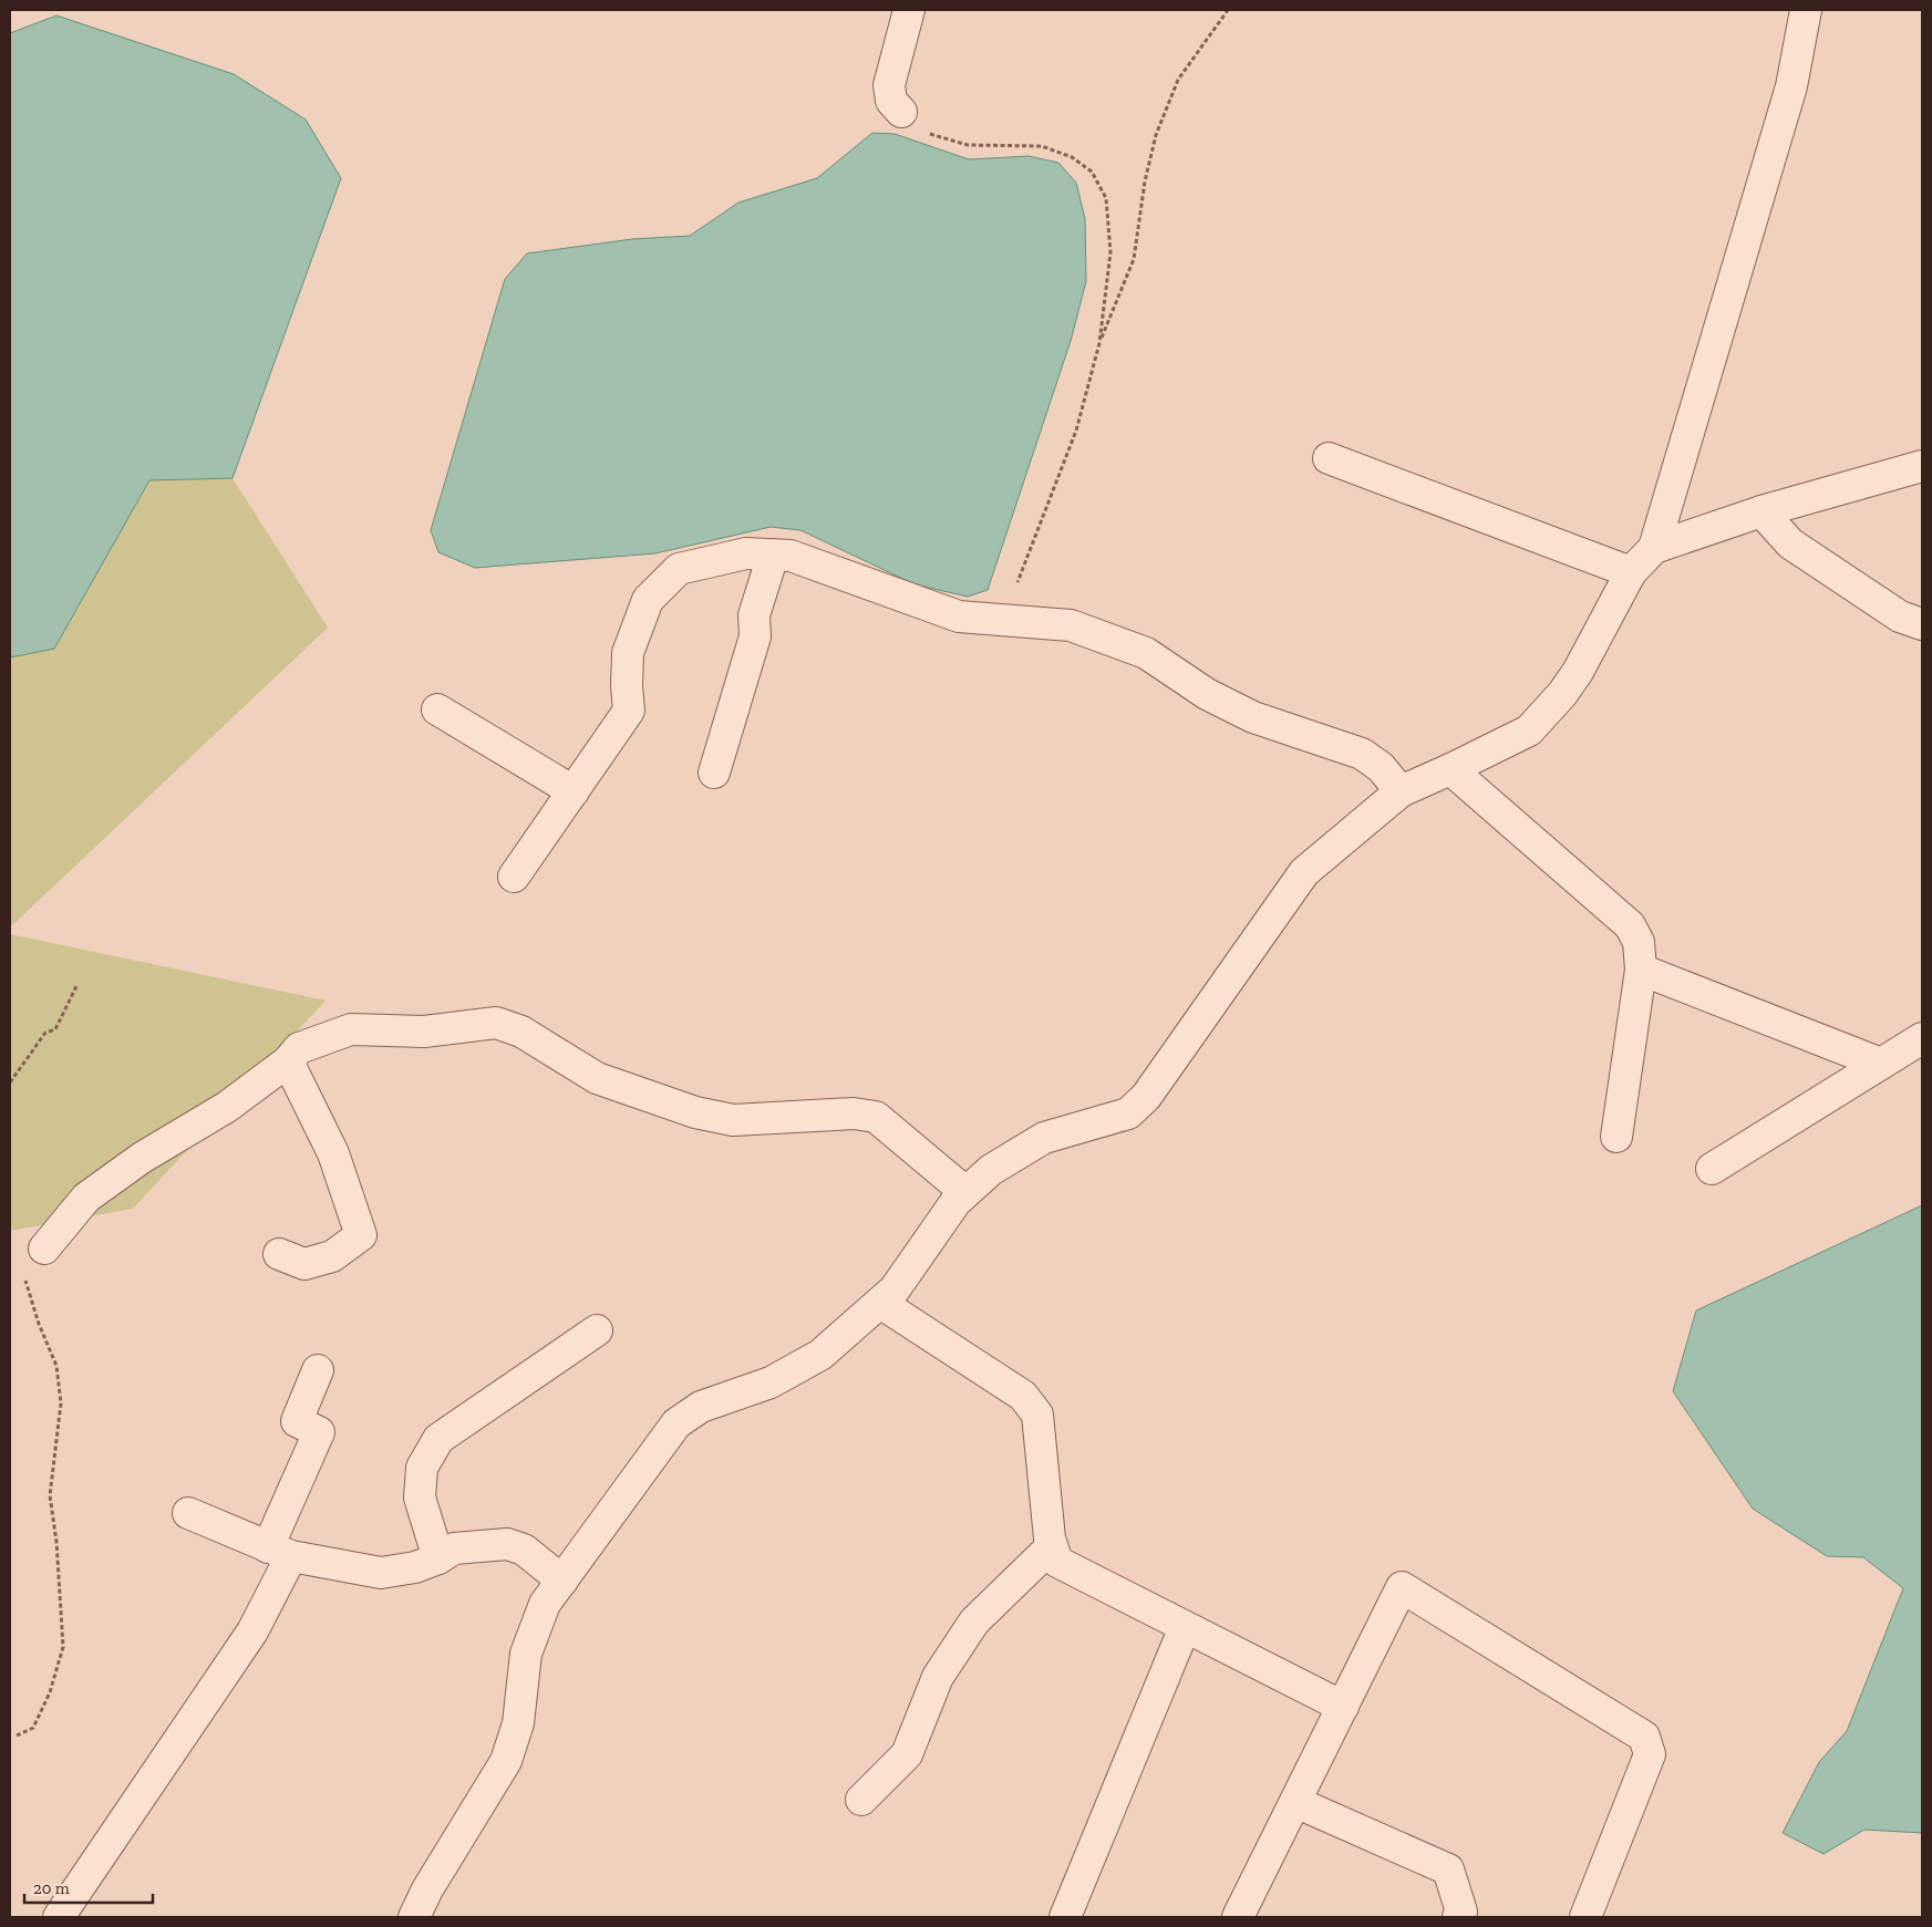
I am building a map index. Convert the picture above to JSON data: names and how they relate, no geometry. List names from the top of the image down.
{
  "scale_bar": "20 m"
}
